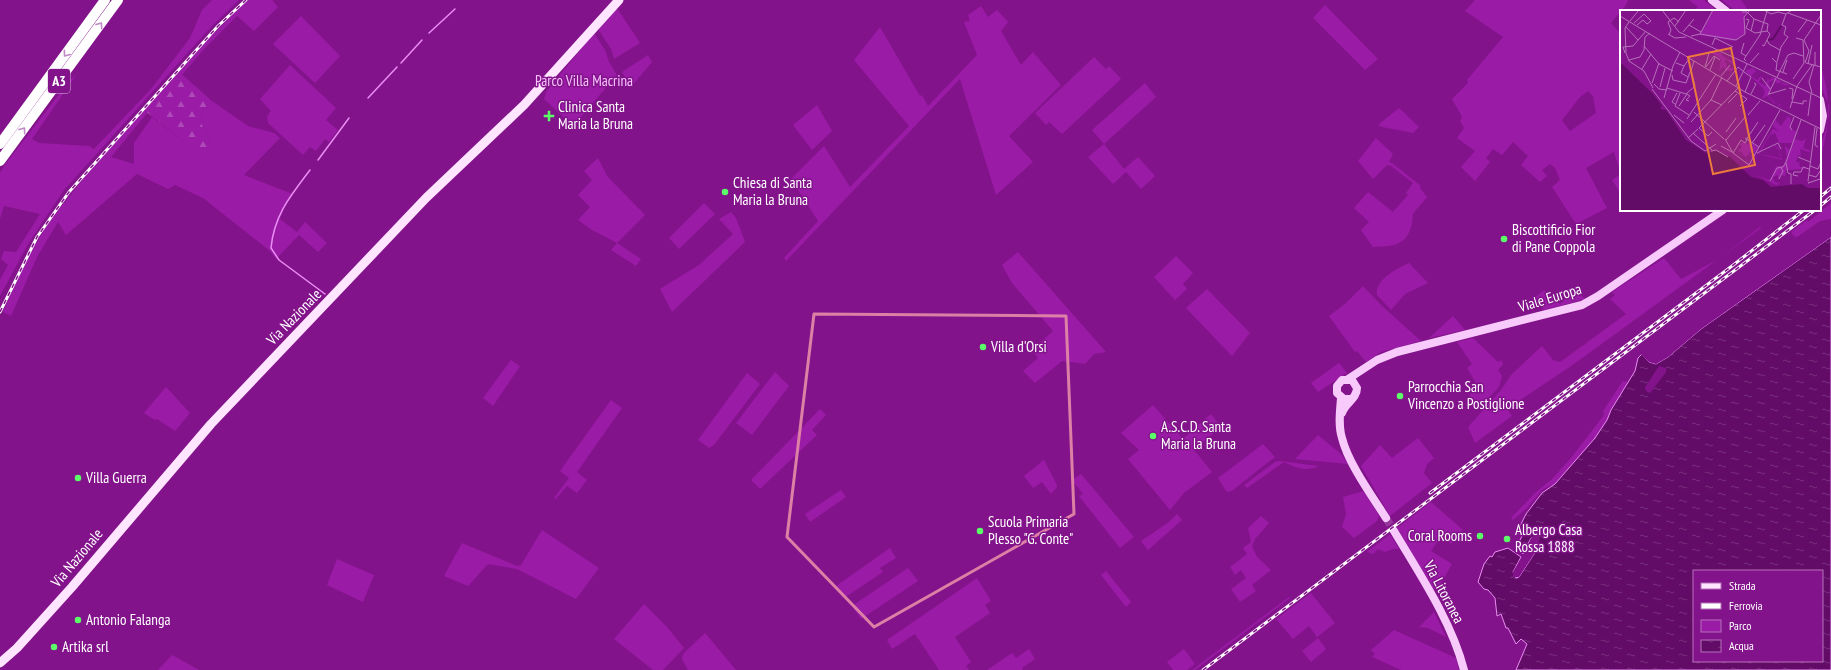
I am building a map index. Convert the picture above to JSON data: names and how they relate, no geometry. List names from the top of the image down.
{
  "streets": {
    "highway": ["A3"],
    "main road": ["Via Nazionale"],
    "street": ["Viale Europa", "Via Litoranea"]
  },
  "parks": ["Parco Villa Macrina"],
  "places": {
    "health": ["Clinica Santa Maria la Bruna"],
    "other": [
      "Chiesa di Santa Maria la Bruna",
      "Biscottificio Fior di Pane Coppola",
      "Villa d'Orsi",
      "Parrocchia San Vincenzo a Postiglione",
      "A.S.C.D. Santa Maria la Bruna",
      "Villa Guerra",
      "Scuola Primaria Plesso \"G. Conte\"",
      "Coral Rooms",
      "Albergo Casa Rossa 1888",
      "Antonio Falanga",
      "Artika srl"
    ]
  },
  "legend": [
    "Strada",
    "Ferrovia",
    "Parco",
    "Acqua"
  ]
}
